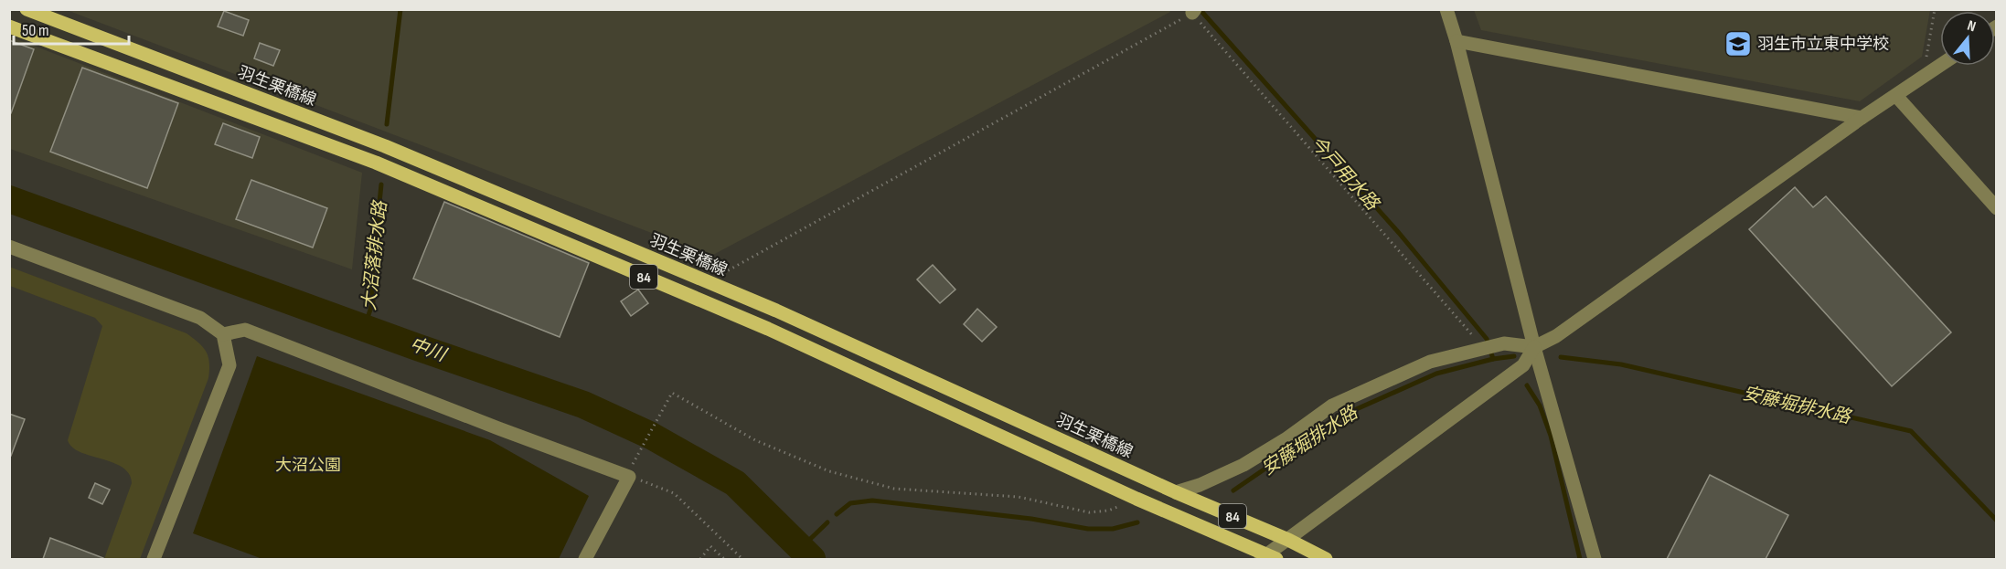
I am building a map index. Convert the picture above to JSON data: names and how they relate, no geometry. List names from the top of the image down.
{
  "streets": {
    "main road": ["羽生栗橋線", "84"]
  },
  "water": [
    "今戸用水路",
    "大沼落排水路",
    "中川",
    "安藤堀排水路"
  ],
  "parks": ["大沼公園"],
  "places": {
    "school or university": ["羽生市立東中学校"]
  },
  "scale_bar": "50 m",
  "north": "top"
}
